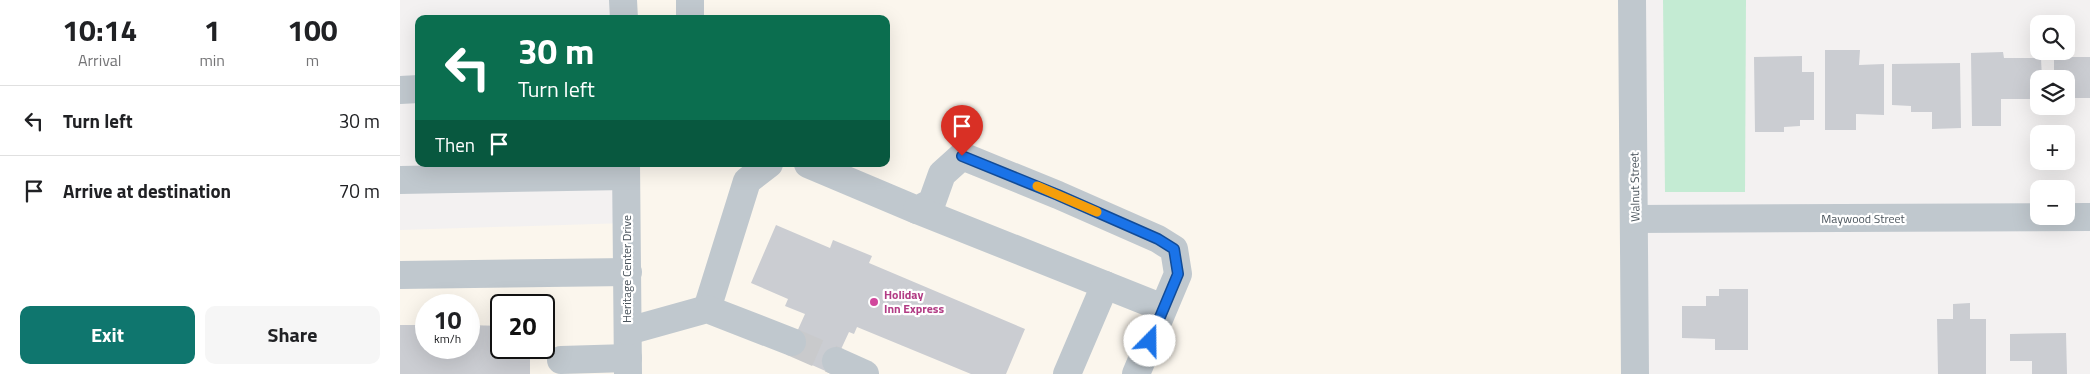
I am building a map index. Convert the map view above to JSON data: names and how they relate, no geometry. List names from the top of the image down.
{
  "streets": {
    "street": ["Walnut Street", "Maywood Street", "Heritage Center Drive"]
  },
  "crossings": [
    ["Walnut Street", "Maywood Street"]
  ],
  "places": ["Holiday Inn Express"],
  "page": {
    "eta": [
      "10:14",
      "Arrival",
      "1",
      "min",
      "100",
      "m"
    ],
    "map_buttons": ["+", "−"],
    "turn": ["30 m", "Turn left"],
    "list": [
      {
        "name": "Turn left",
        "value": "30 m"
      },
      {
        "name": "Arrive at destination",
        "value": "70 m"
      }
    ],
    "then": "Then",
    "speed": "10 km/h",
    "limit": "20",
    "buttons": ["Exit", "Share"]
  }
}
